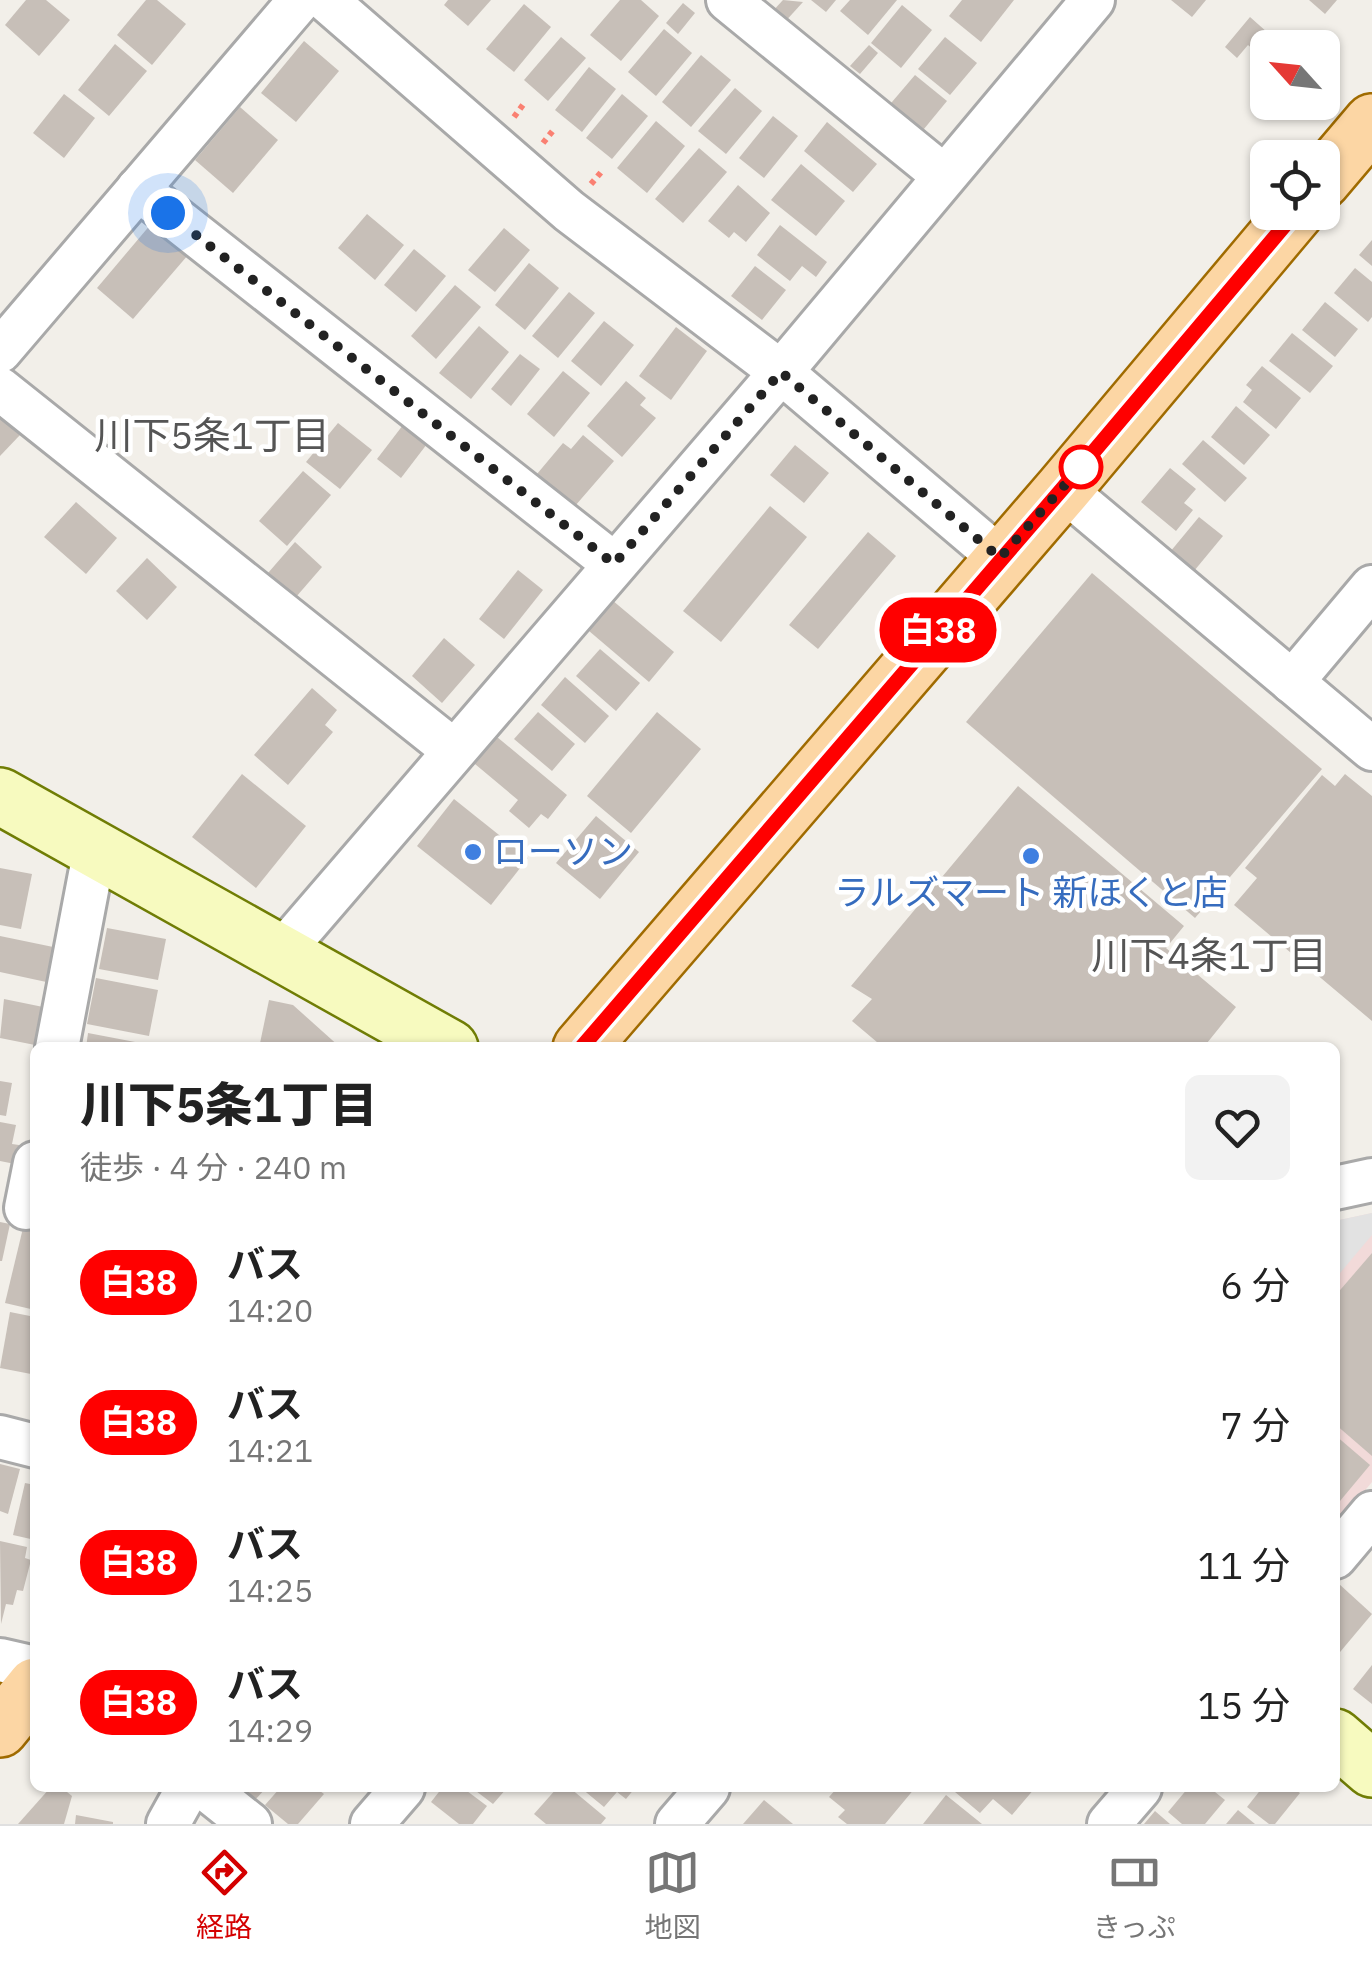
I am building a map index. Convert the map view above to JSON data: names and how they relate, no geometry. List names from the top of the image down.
{
  "districts": ["川下5条1丁目", "川下4条1丁目"],
  "places": ["ローソン", "ラルズマート 新ほくと店"],
  "lines": ["bus line 白38"],
  "north": "top left",
  "page": {
    "on_map": "白38",
    "heading": ["川下5条1丁目", "徒歩 · 4 分 · 240 m"],
    "list": [
      {
        "mark": "白38",
        "name": "バス",
        "note": "14:20",
        "value": "6 分"
      },
      {
        "mark": "白38",
        "name": "バス",
        "note": "14:21",
        "value": "7 分"
      },
      {
        "mark": "白38",
        "name": "バス",
        "note": "14:25",
        "value": "11 分"
      },
      {
        "mark": "白38",
        "name": "バス",
        "note": "14:29",
        "value": "15 分"
      }
    ],
    "tabs": ["経路", "地図", "きっぷ"]
  }
}
